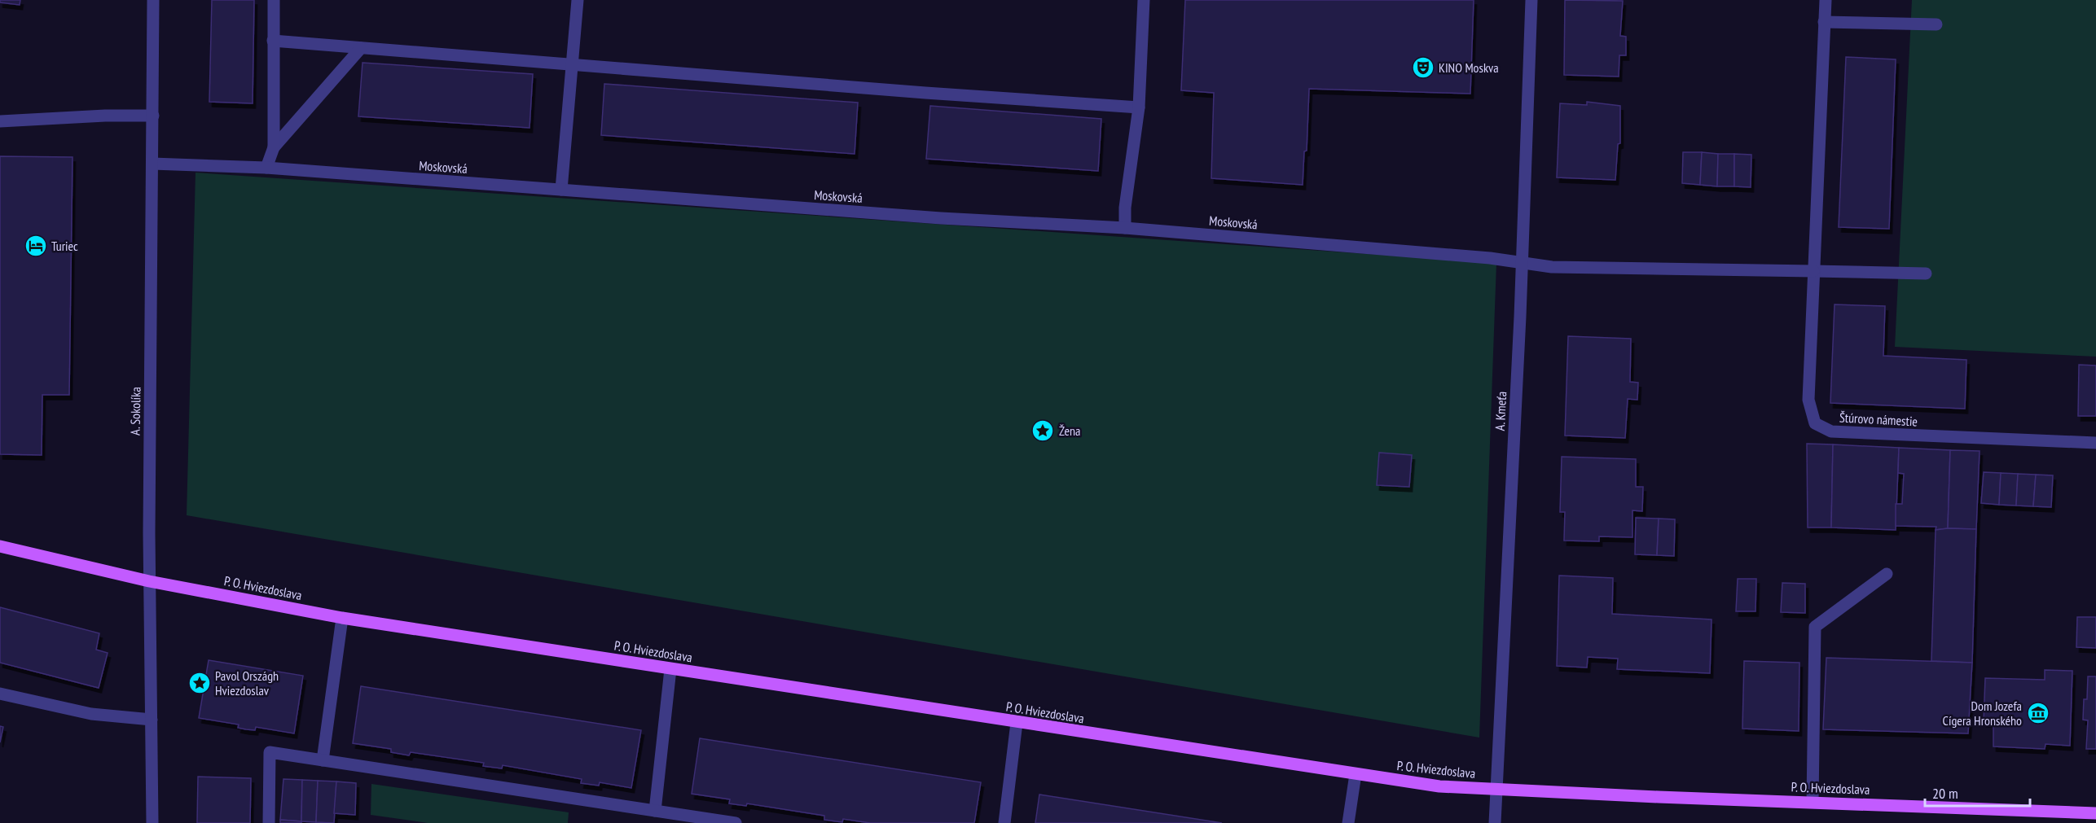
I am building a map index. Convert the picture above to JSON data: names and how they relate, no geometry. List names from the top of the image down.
{
  "streets": {
    "main road": ["P. O. Hviezdoslava"],
    "street": [
      "Moskovská",
      "A. Sokolíka",
      "A. Kmeťa",
      "Štúrovo námestie"
    ]
  },
  "crossings": [
    ["Moskovská", "A. Sokolíka"],
    ["Moskovská", "A. Kmeťa"],
    ["A. Sokolíka", "P. O. Hviezdoslava"],
    ["A. Kmeťa", "P. O. Hviezdoslava"]
  ],
  "places": {
    "theatre": ["KINO Moskva"],
    "hotel": ["Turiec"],
    "place": ["Žena", "Pavol Országh Hviezdoslav"],
    "museum": ["Dom Jozefa Cígera Hronského"]
  },
  "scale_bar": "20 m"
}
